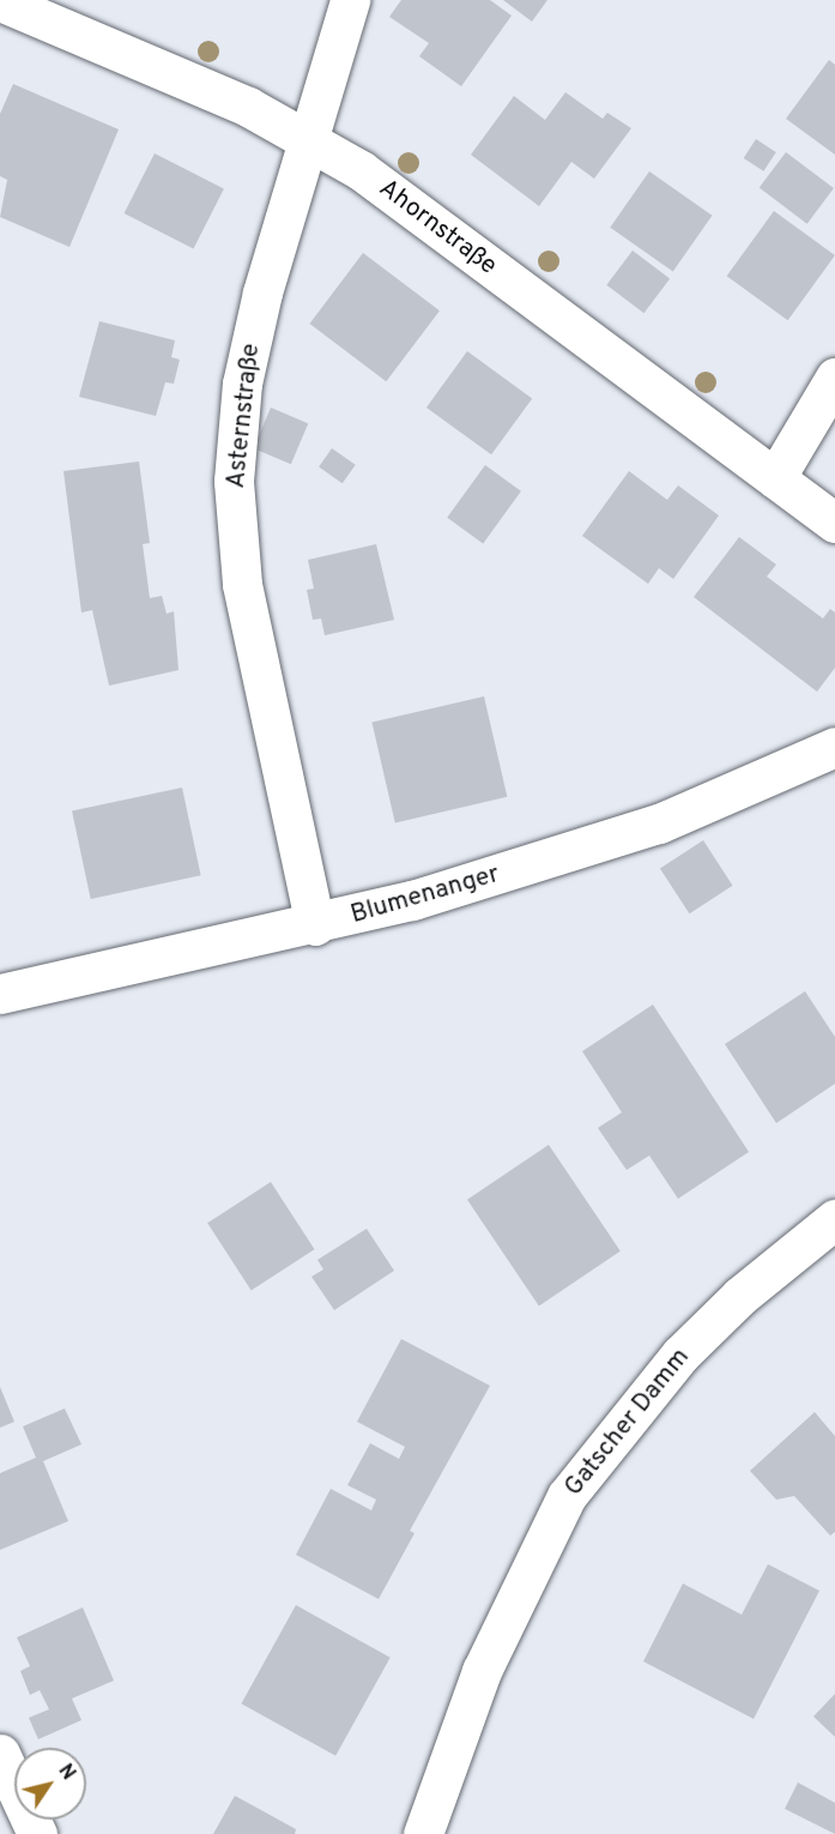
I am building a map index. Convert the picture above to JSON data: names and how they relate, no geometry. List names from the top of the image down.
{
  "streets": {
    "street": [
      "Ahornstraße",
      "Asternstraße",
      "Blumenanger",
      "Gatscher Damm"
    ]
  },
  "crossings": [
    ["Ahornstraße", "Asternstraße"],
    ["Asternstraße", "Blumenanger"]
  ],
  "north": "top right"
}
